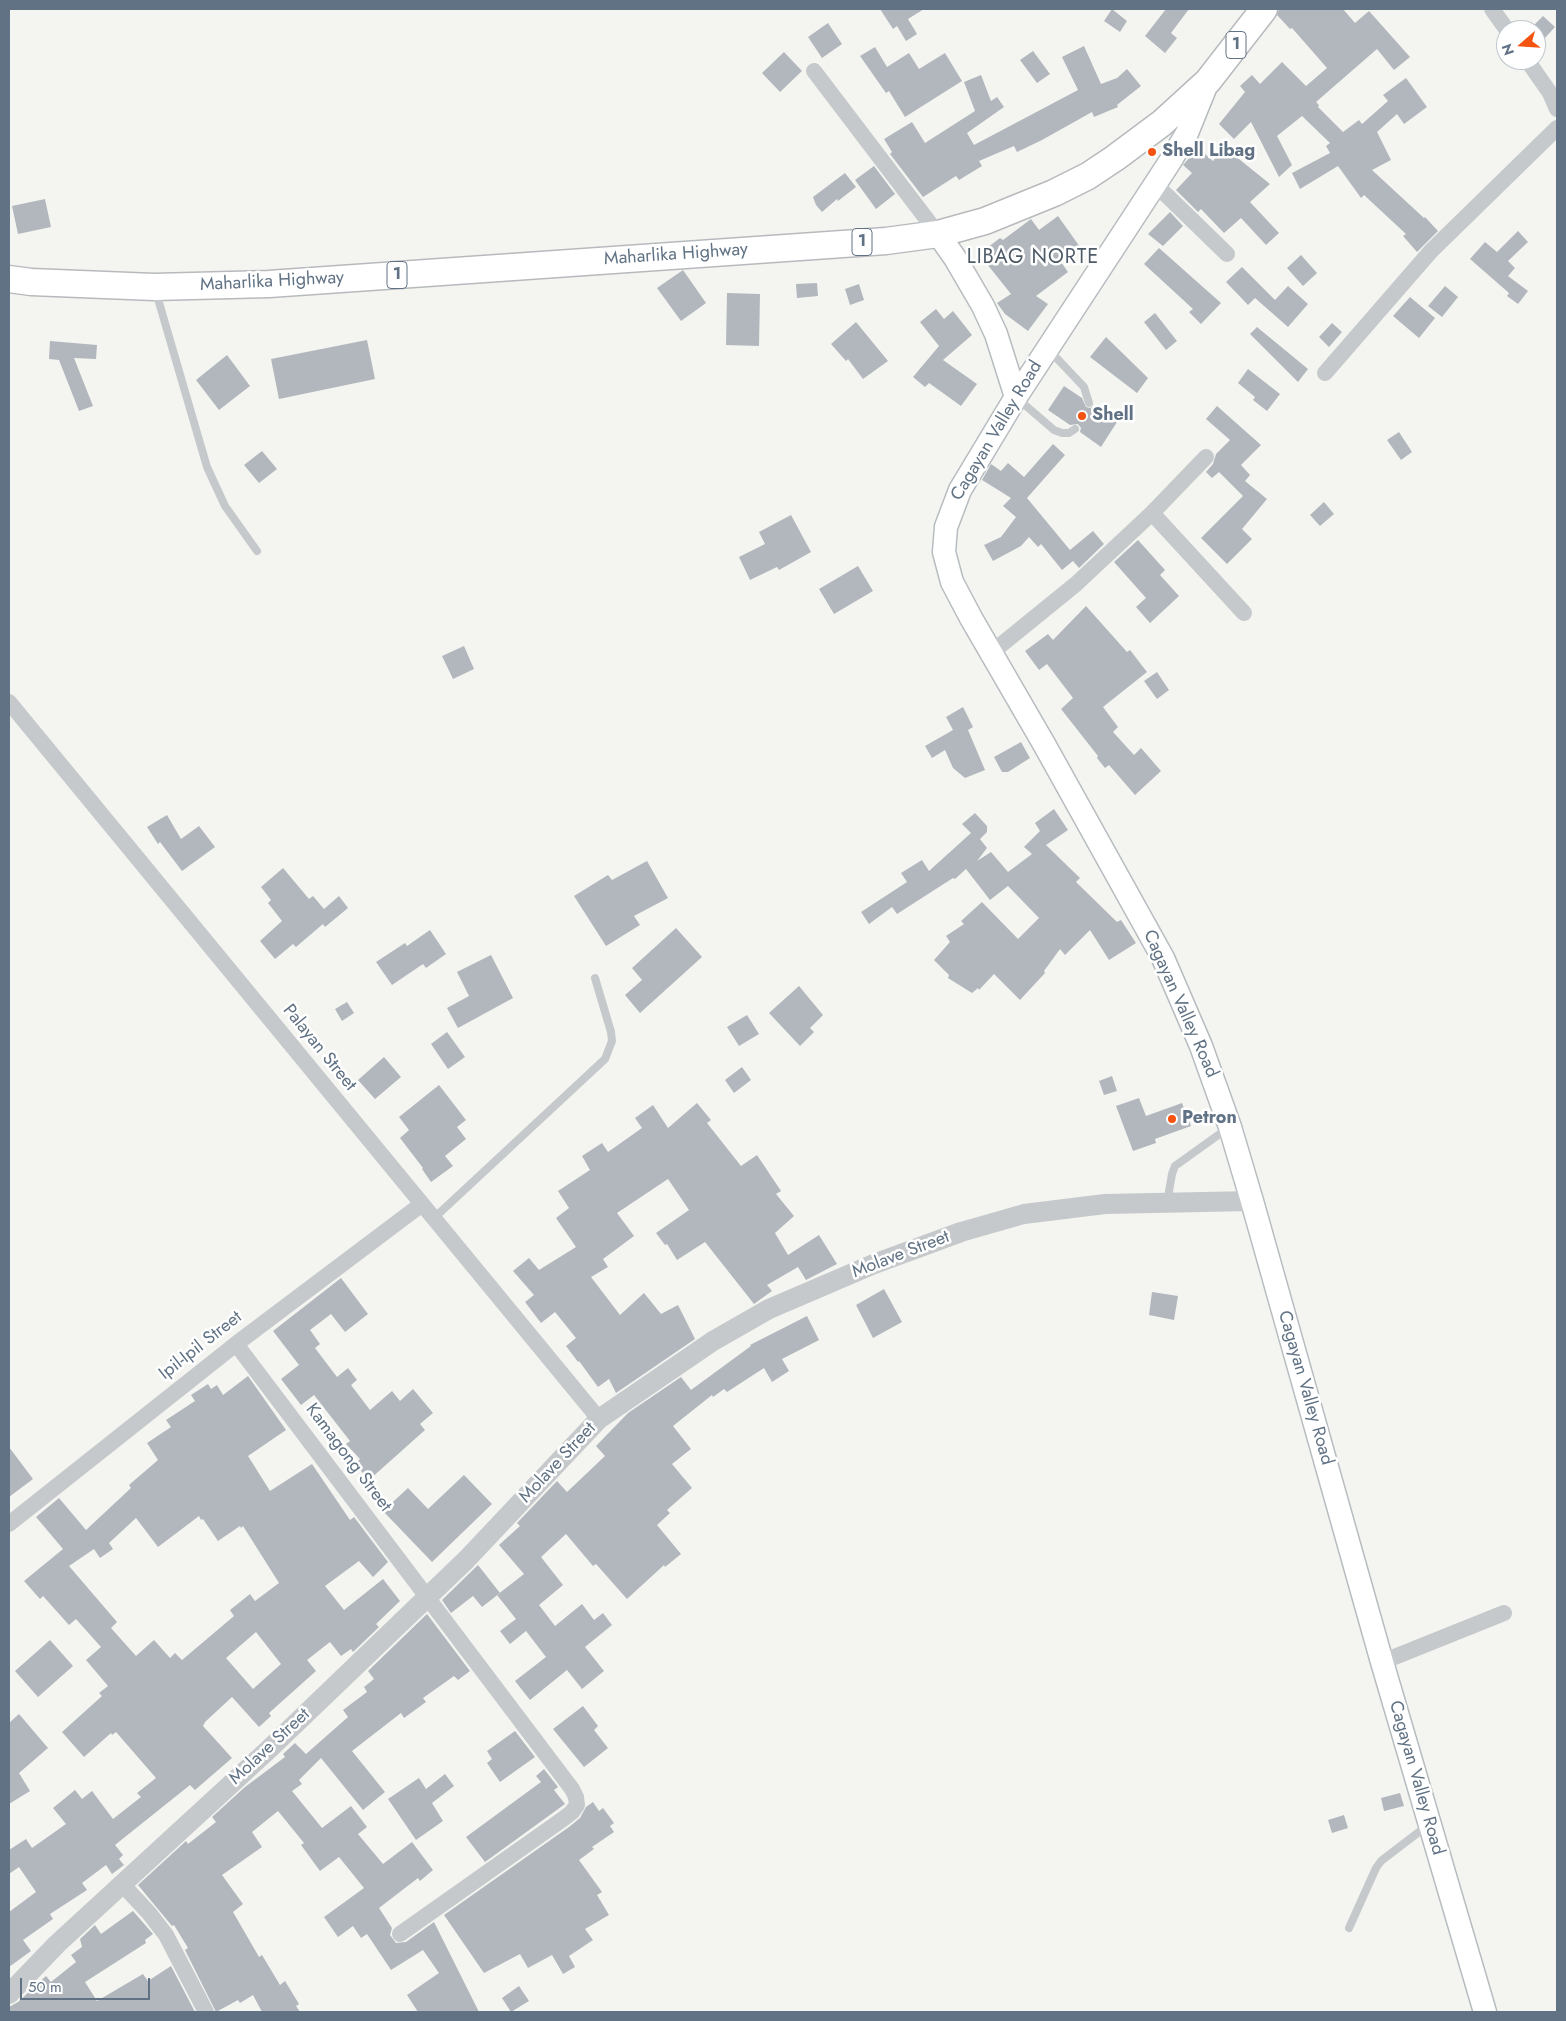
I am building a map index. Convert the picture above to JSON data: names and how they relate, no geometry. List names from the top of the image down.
{
  "streets": {
    "highway": ["1", "Maharlika Highway"],
    "main road": ["Cagayan Valley Road"],
    "street": [
      "Palayan Street",
      "Molave Street",
      "Ipil-Ipil Street",
      "Kamagong Street"
    ]
  },
  "crossings": [
    ["Maharlika Highway", "Cagayan Valley Road"],
    ["Cagayan Valley Road", "Molave Street"],
    ["Palayan Street", "Molave Street"],
    ["Palayan Street", "Ipil-Ipil Street"],
    ["Molave Street", "Kamagong Street"],
    ["Ipil-Ipil Street", "Kamagong Street"]
  ],
  "districts": ["LIBAG NORTE"],
  "places": ["Shell Libag", "Shell", "Petron"],
  "scale_bar": "50 m",
  "north": "left"
}
